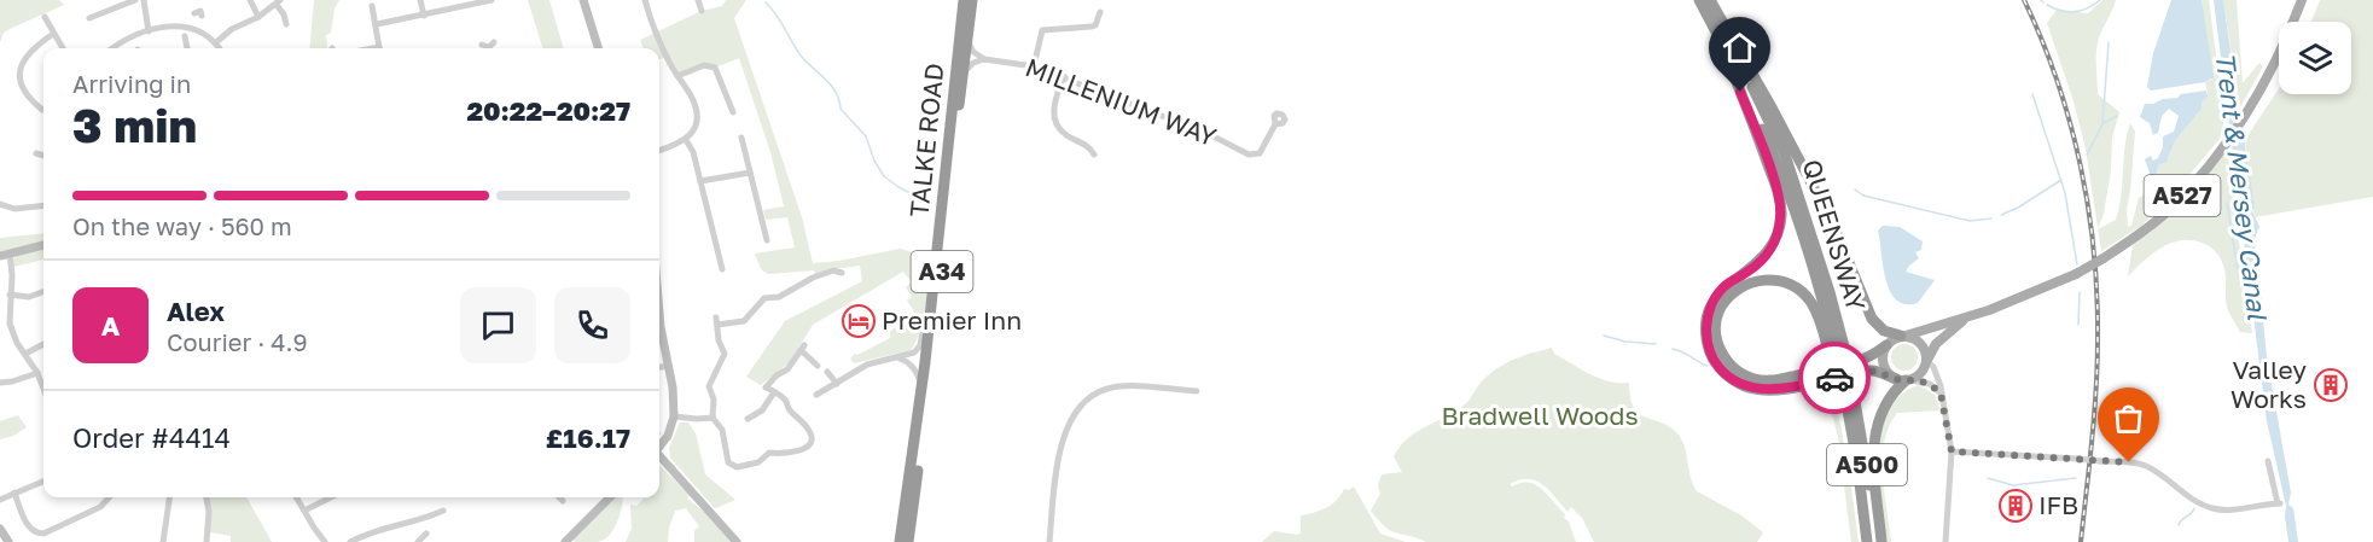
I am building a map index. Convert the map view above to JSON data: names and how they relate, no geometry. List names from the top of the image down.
{
  "streets": {
    "highway": [
      "TALKE ROAD",
      "QUEENSWAY",
      "A34",
      "A500"
    ],
    "main road": ["A527"],
    "street": ["MILLENIUM WAY"]
  },
  "water": ["Trent & Mersey Canal"],
  "parks": ["Bradwell Woods"],
  "places": {
    "hotel": ["Premier Inn"],
    "building": ["Valley Works", "IFB"]
  },
  "page": {
    "heading": ["3 min", "Arriving in", "20:22–20:27"],
    "panel": [
      "Alex",
      "Courier · 4.9",
      "Order #4414",
      "£16.17"
    ],
    "bar": "On the way · 560 m",
    "round": "A"
  }
}
